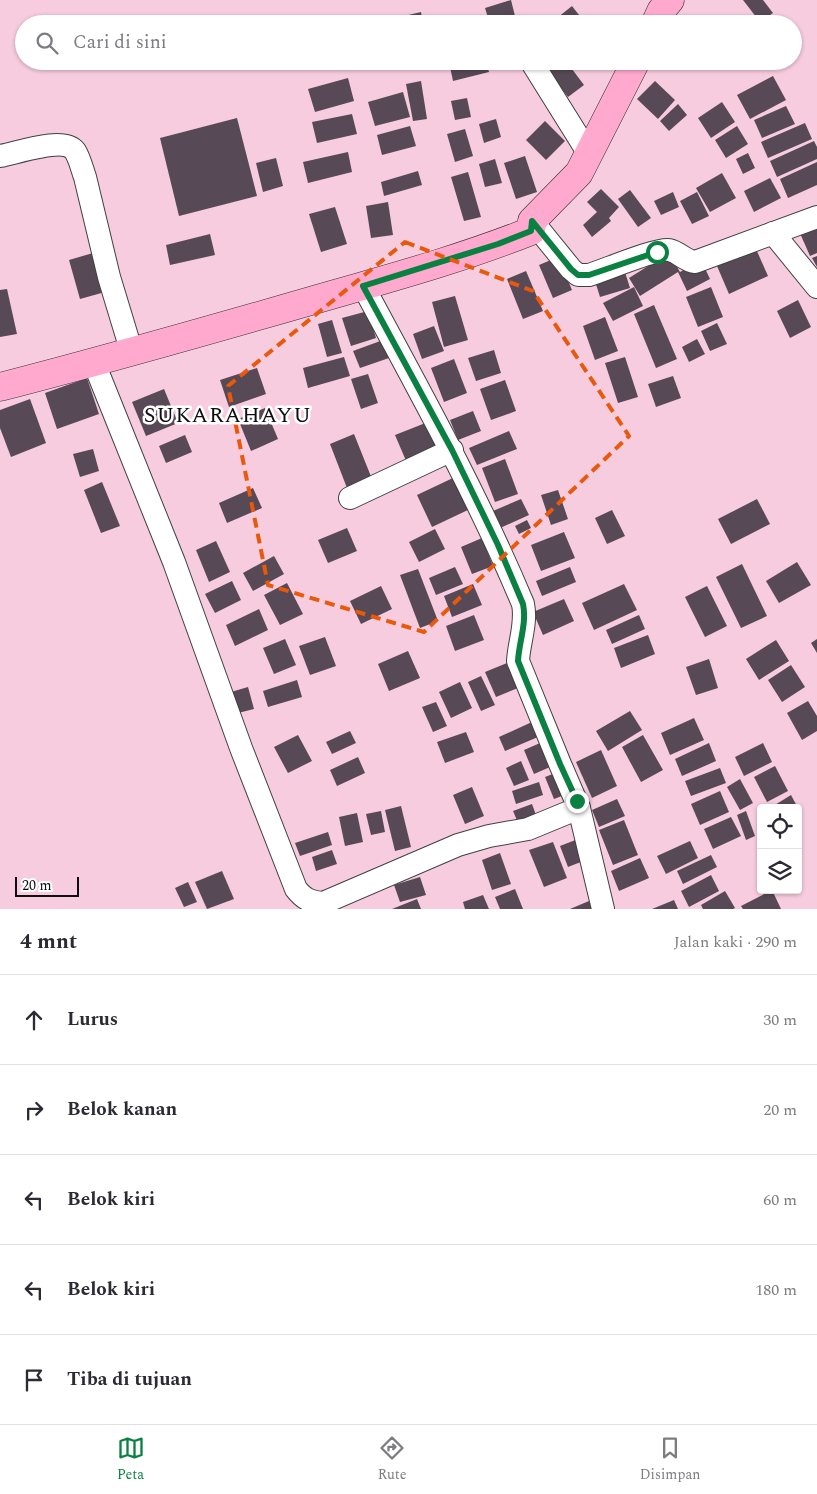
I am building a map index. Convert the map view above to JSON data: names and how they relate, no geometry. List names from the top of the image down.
{
  "districts": ["SUKARAHAYU"],
  "scale_bar": "20 m",
  "page": {
    "search": "Cari di sini",
    "scale": "20 m",
    "heading": ["4 mnt", "Jalan kaki · 290 m"],
    "list": [
      ["Lurus", "30 m"],
      ["Belok kanan", "20 m"],
      ["Belok kiri", "60 m"],
      ["Belok kiri", "180 m"],
      "Tiba di tujuan"
    ],
    "nav": ["Peta", "Rute", "Disimpan"]
  }
}
